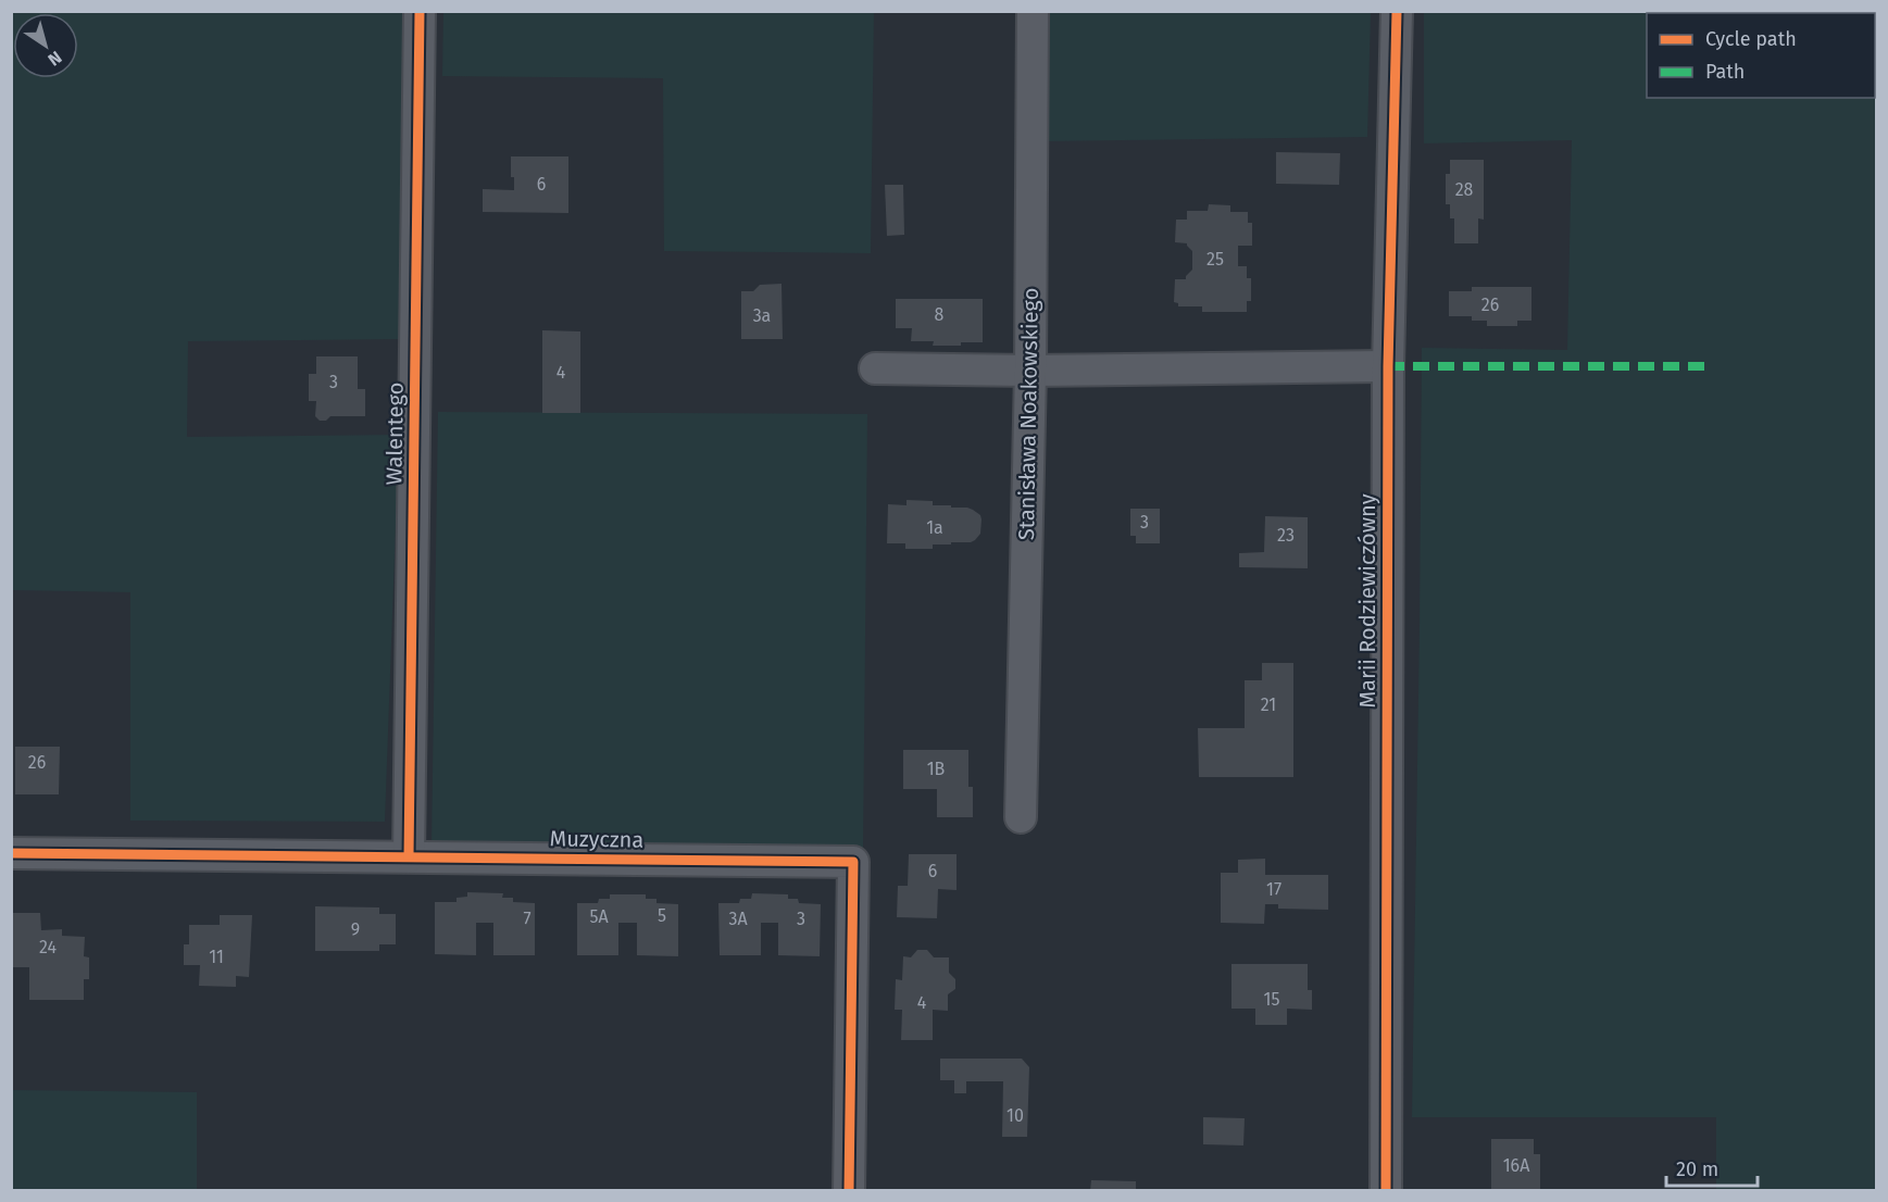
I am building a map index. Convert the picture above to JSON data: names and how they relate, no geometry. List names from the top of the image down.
{
  "streets": {
    "street": [
      "Stanisława Noakowskiego",
      "Walentego",
      "Marii Rodziewiczówny",
      "Muzyczna"
    ]
  },
  "crossings": [
    ["Walentego", "Muzyczna"]
  ],
  "house_numbers": [
    "6",
    "28",
    "25",
    "26",
    "8",
    "3a",
    "4",
    "3",
    "3",
    "1a",
    "23",
    "21",
    "26",
    "1B",
    "6",
    "17",
    "5",
    "5A",
    "7",
    "3A",
    "3",
    "9",
    "24",
    "11",
    "15",
    "4",
    "10",
    "16A"
  ],
  "legend": ["Cycle path", "Path"],
  "scale_bar": "20 m",
  "north": "bottom right"
}
